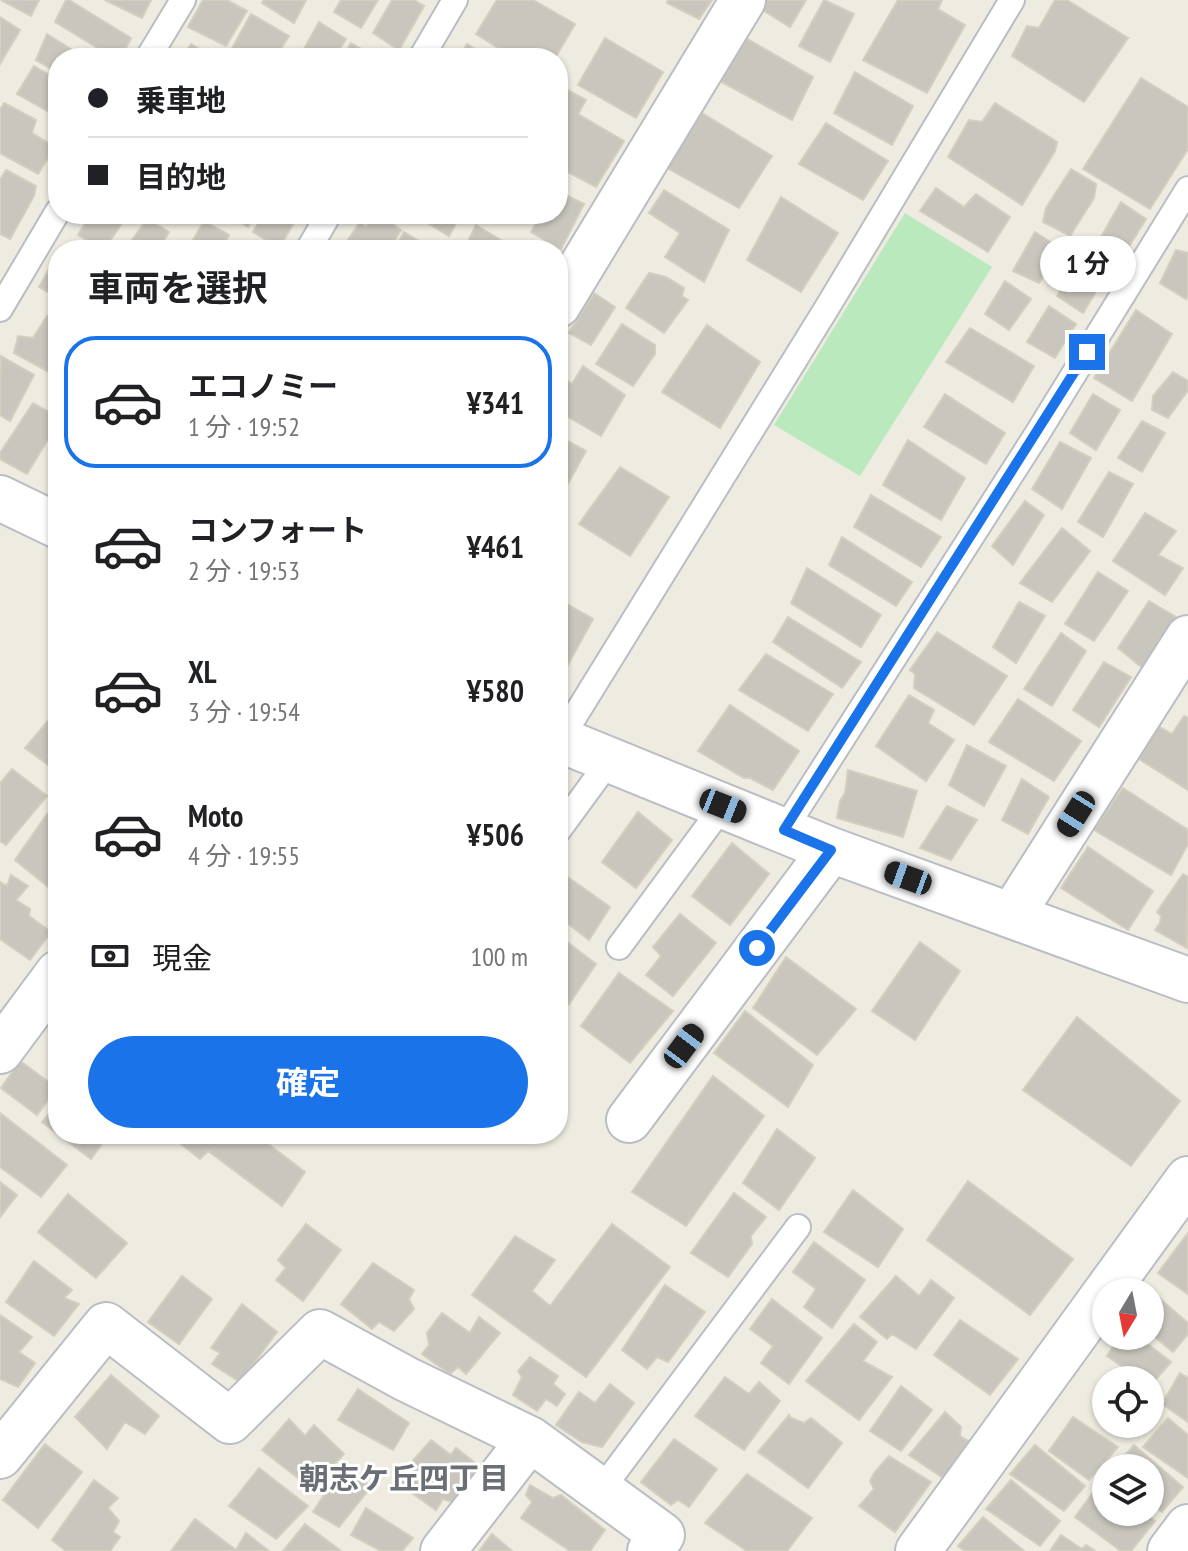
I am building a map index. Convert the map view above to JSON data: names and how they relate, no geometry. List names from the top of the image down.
{
  "districts": ["朝志ケ丘四丁目"],
  "north": "bottom",
  "page": {
    "banner": ["乗車地", "目的地"],
    "bubble": "1 分",
    "heading": "車両を選択",
    "list": [
      {
        "name": "エコノミー",
        "note": "1 分 · 19:52",
        "value": "¥341"
      },
      {
        "name": "コンフォート",
        "note": "2 分 · 19:53",
        "value": "¥461"
      },
      {
        "name": "XL",
        "note": "3 分 · 19:54",
        "value": "¥580"
      },
      {
        "name": "Moto",
        "note": "4 分 · 19:55",
        "value": "¥506"
      }
    ],
    "pay": ["現金", "100 m"],
    "buttons": "確定"
  }
}
